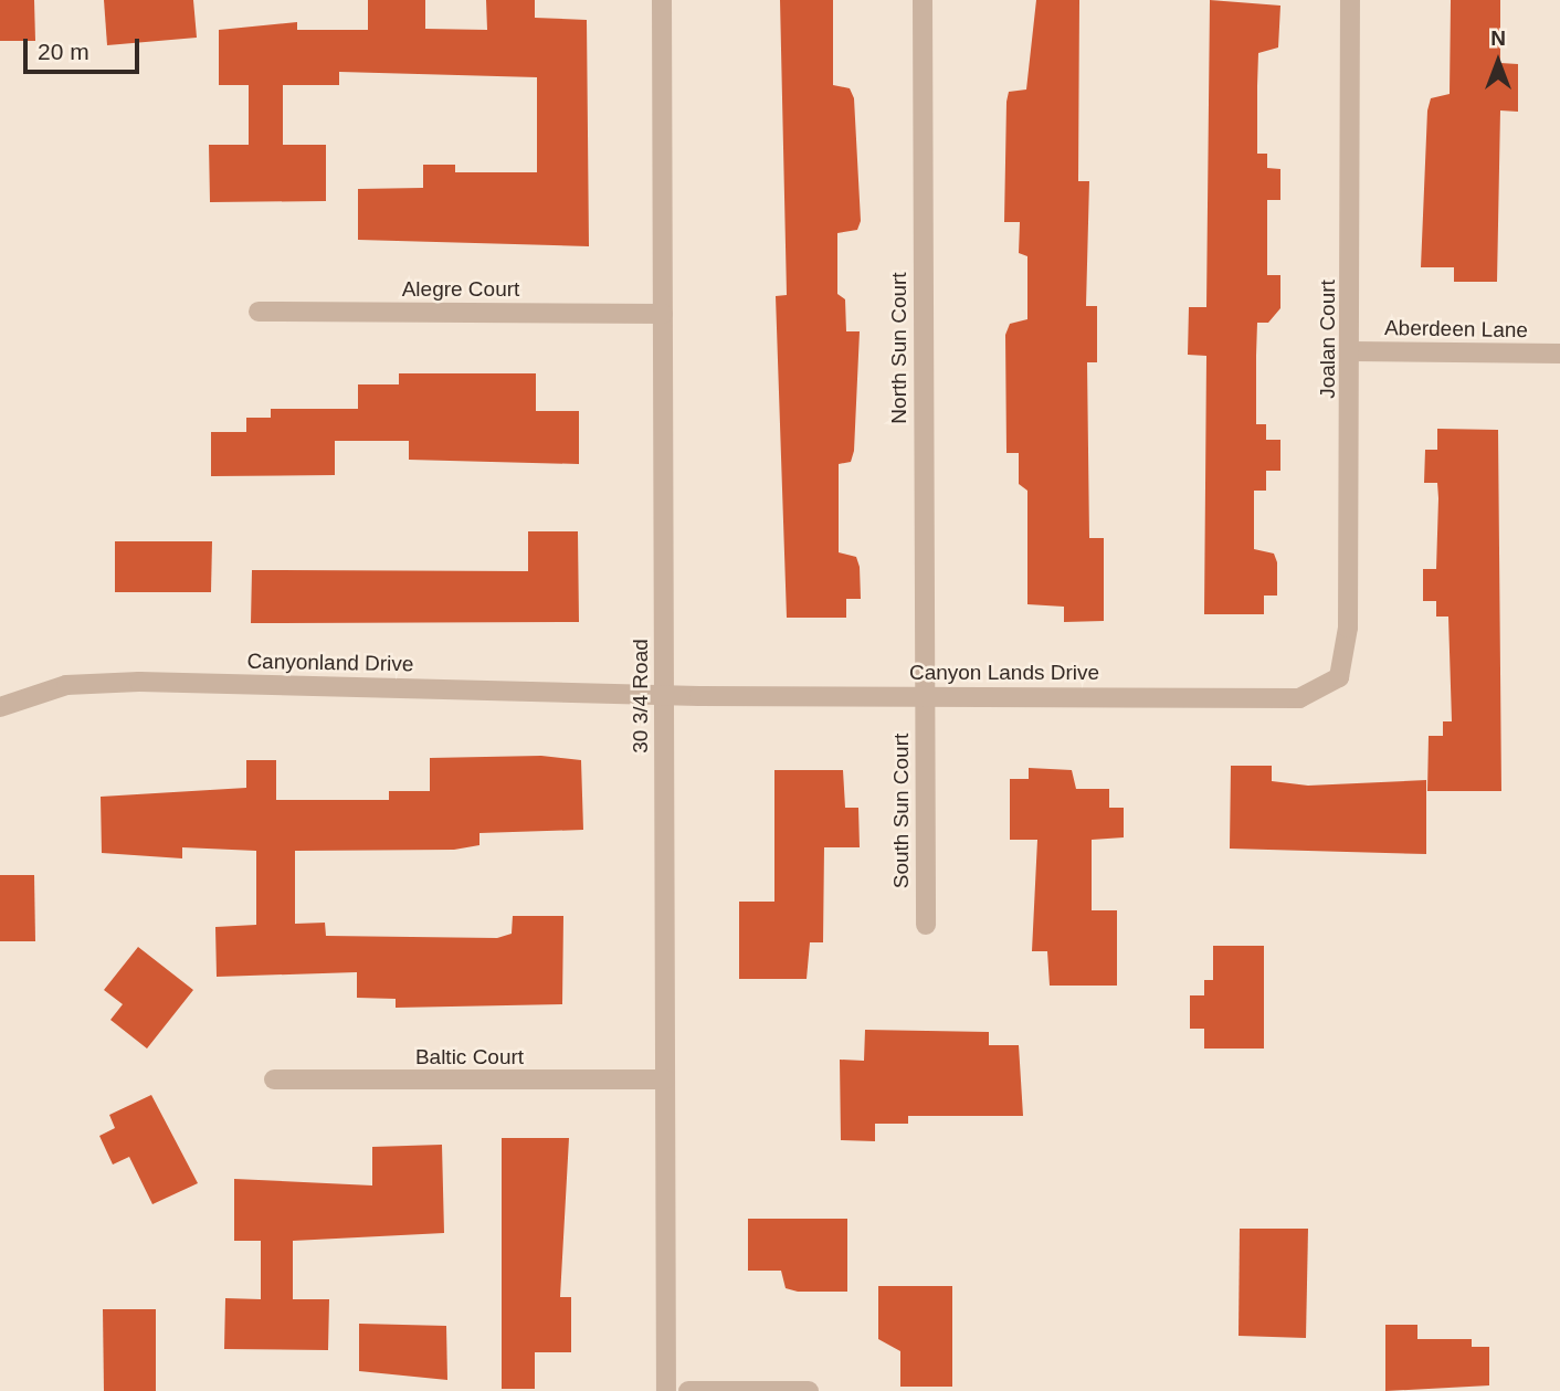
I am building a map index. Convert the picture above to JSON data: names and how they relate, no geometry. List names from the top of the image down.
{
  "streets": {
    "street": [
      "Alegre Court",
      "Aberdeen Lane",
      "Joalan Court",
      "North Sun Court",
      "Canyonland Drive",
      "Canyon Lands Drive",
      "30 3/4 Road",
      "South Sun Court",
      "Baltic Court"
    ]
  },
  "crossings": [
    ["Alegre Court", "30 3/4 Road"],
    ["Aberdeen Lane", "Joalan Court"],
    ["Joalan Court", "Canyon Lands Drive"],
    ["North Sun Court", "Canyon Lands Drive"],
    ["North Sun Court", "South Sun Court"],
    ["Canyonland Drive", "Canyon Lands Drive"],
    ["Canyonland Drive", "30 3/4 Road"],
    ["Canyon Lands Drive", "30 3/4 Road"],
    ["Canyon Lands Drive", "South Sun Court"],
    ["30 3/4 Road", "Baltic Court"]
  ],
  "scale_bar": "20 m",
  "north": "top"
}
